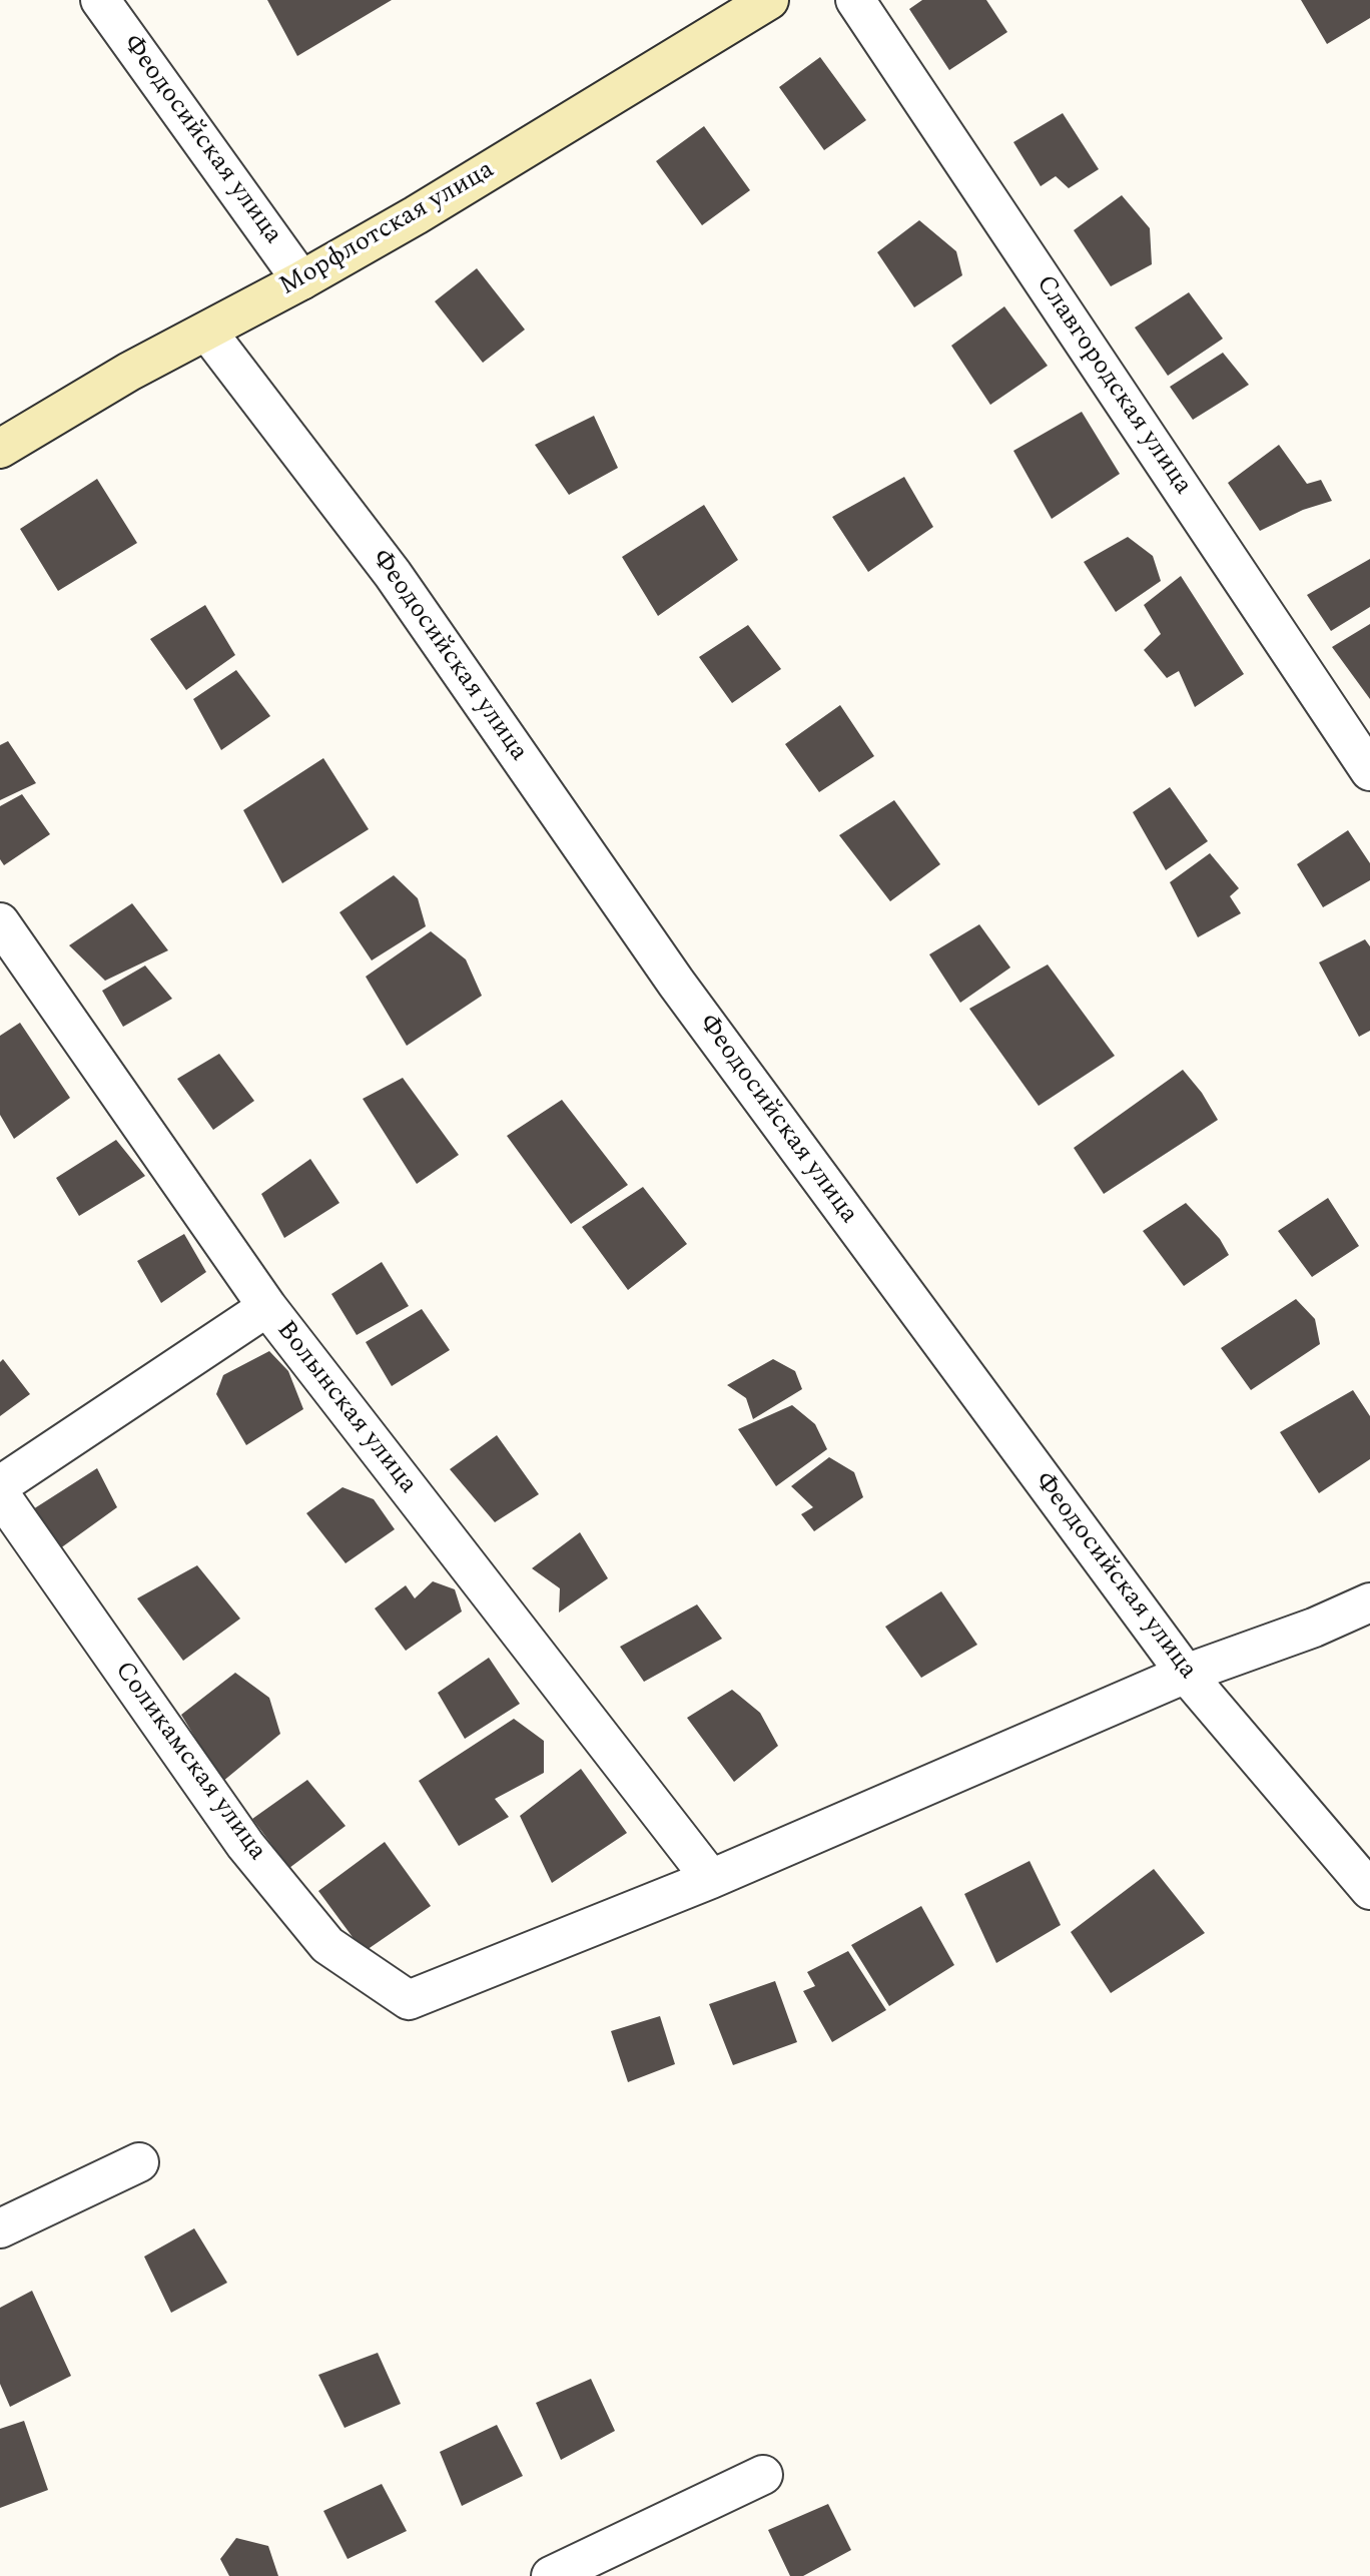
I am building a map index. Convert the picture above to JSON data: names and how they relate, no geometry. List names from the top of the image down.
{
  "streets": {
    "street": [
      "Феодосийская улица",
      "Морфлотская улица",
      "Славгородская улица",
      "Волынская улица",
      "Соликамская улица"
    ]
  },
  "crossings": [
    ["Феодосийская улица", "Морфлотская улица"],
    ["Волынская улица", "Соликамская улица"]
  ]
}
